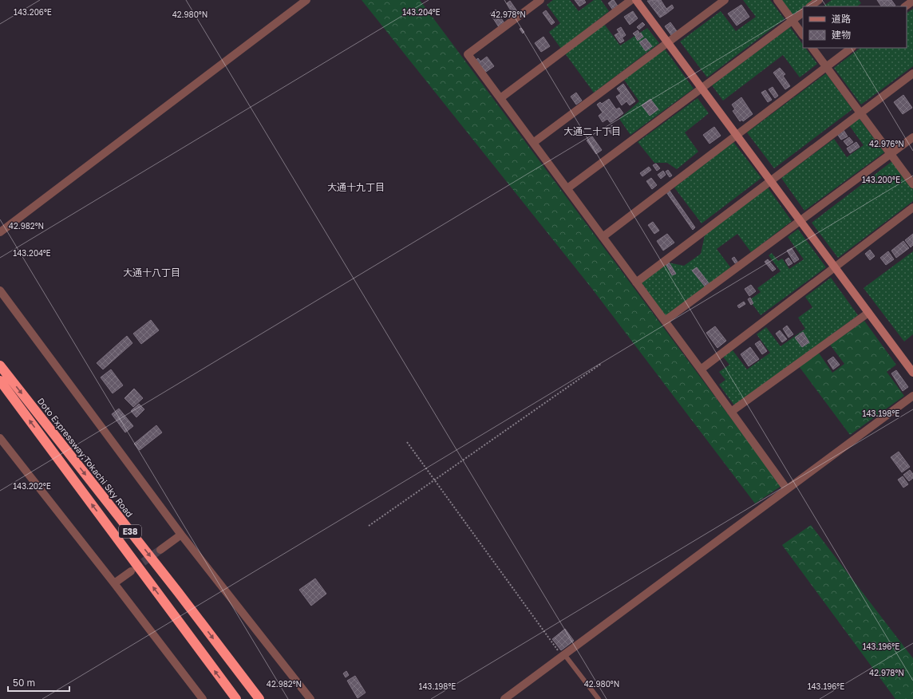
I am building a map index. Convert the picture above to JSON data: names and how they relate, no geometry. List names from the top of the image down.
{
  "streets": {
    "highway": ["Doto Expressway;Tokachi Sky Road", "E38"]
  },
  "districts": ["大通二十丁目", "大通十九丁目", "大通十八丁目"],
  "legend": ["道路", "建物"],
  "scale_bar": "50 m",
  "coordinates": [
    "143.206°E",
    "143.204°E",
    "42.980°N",
    "42.978°N",
    "42.976°N",
    "143.200°E",
    "42.982°N",
    "143.198°E",
    "143.202°E",
    "143.196°E"
  ]
}
